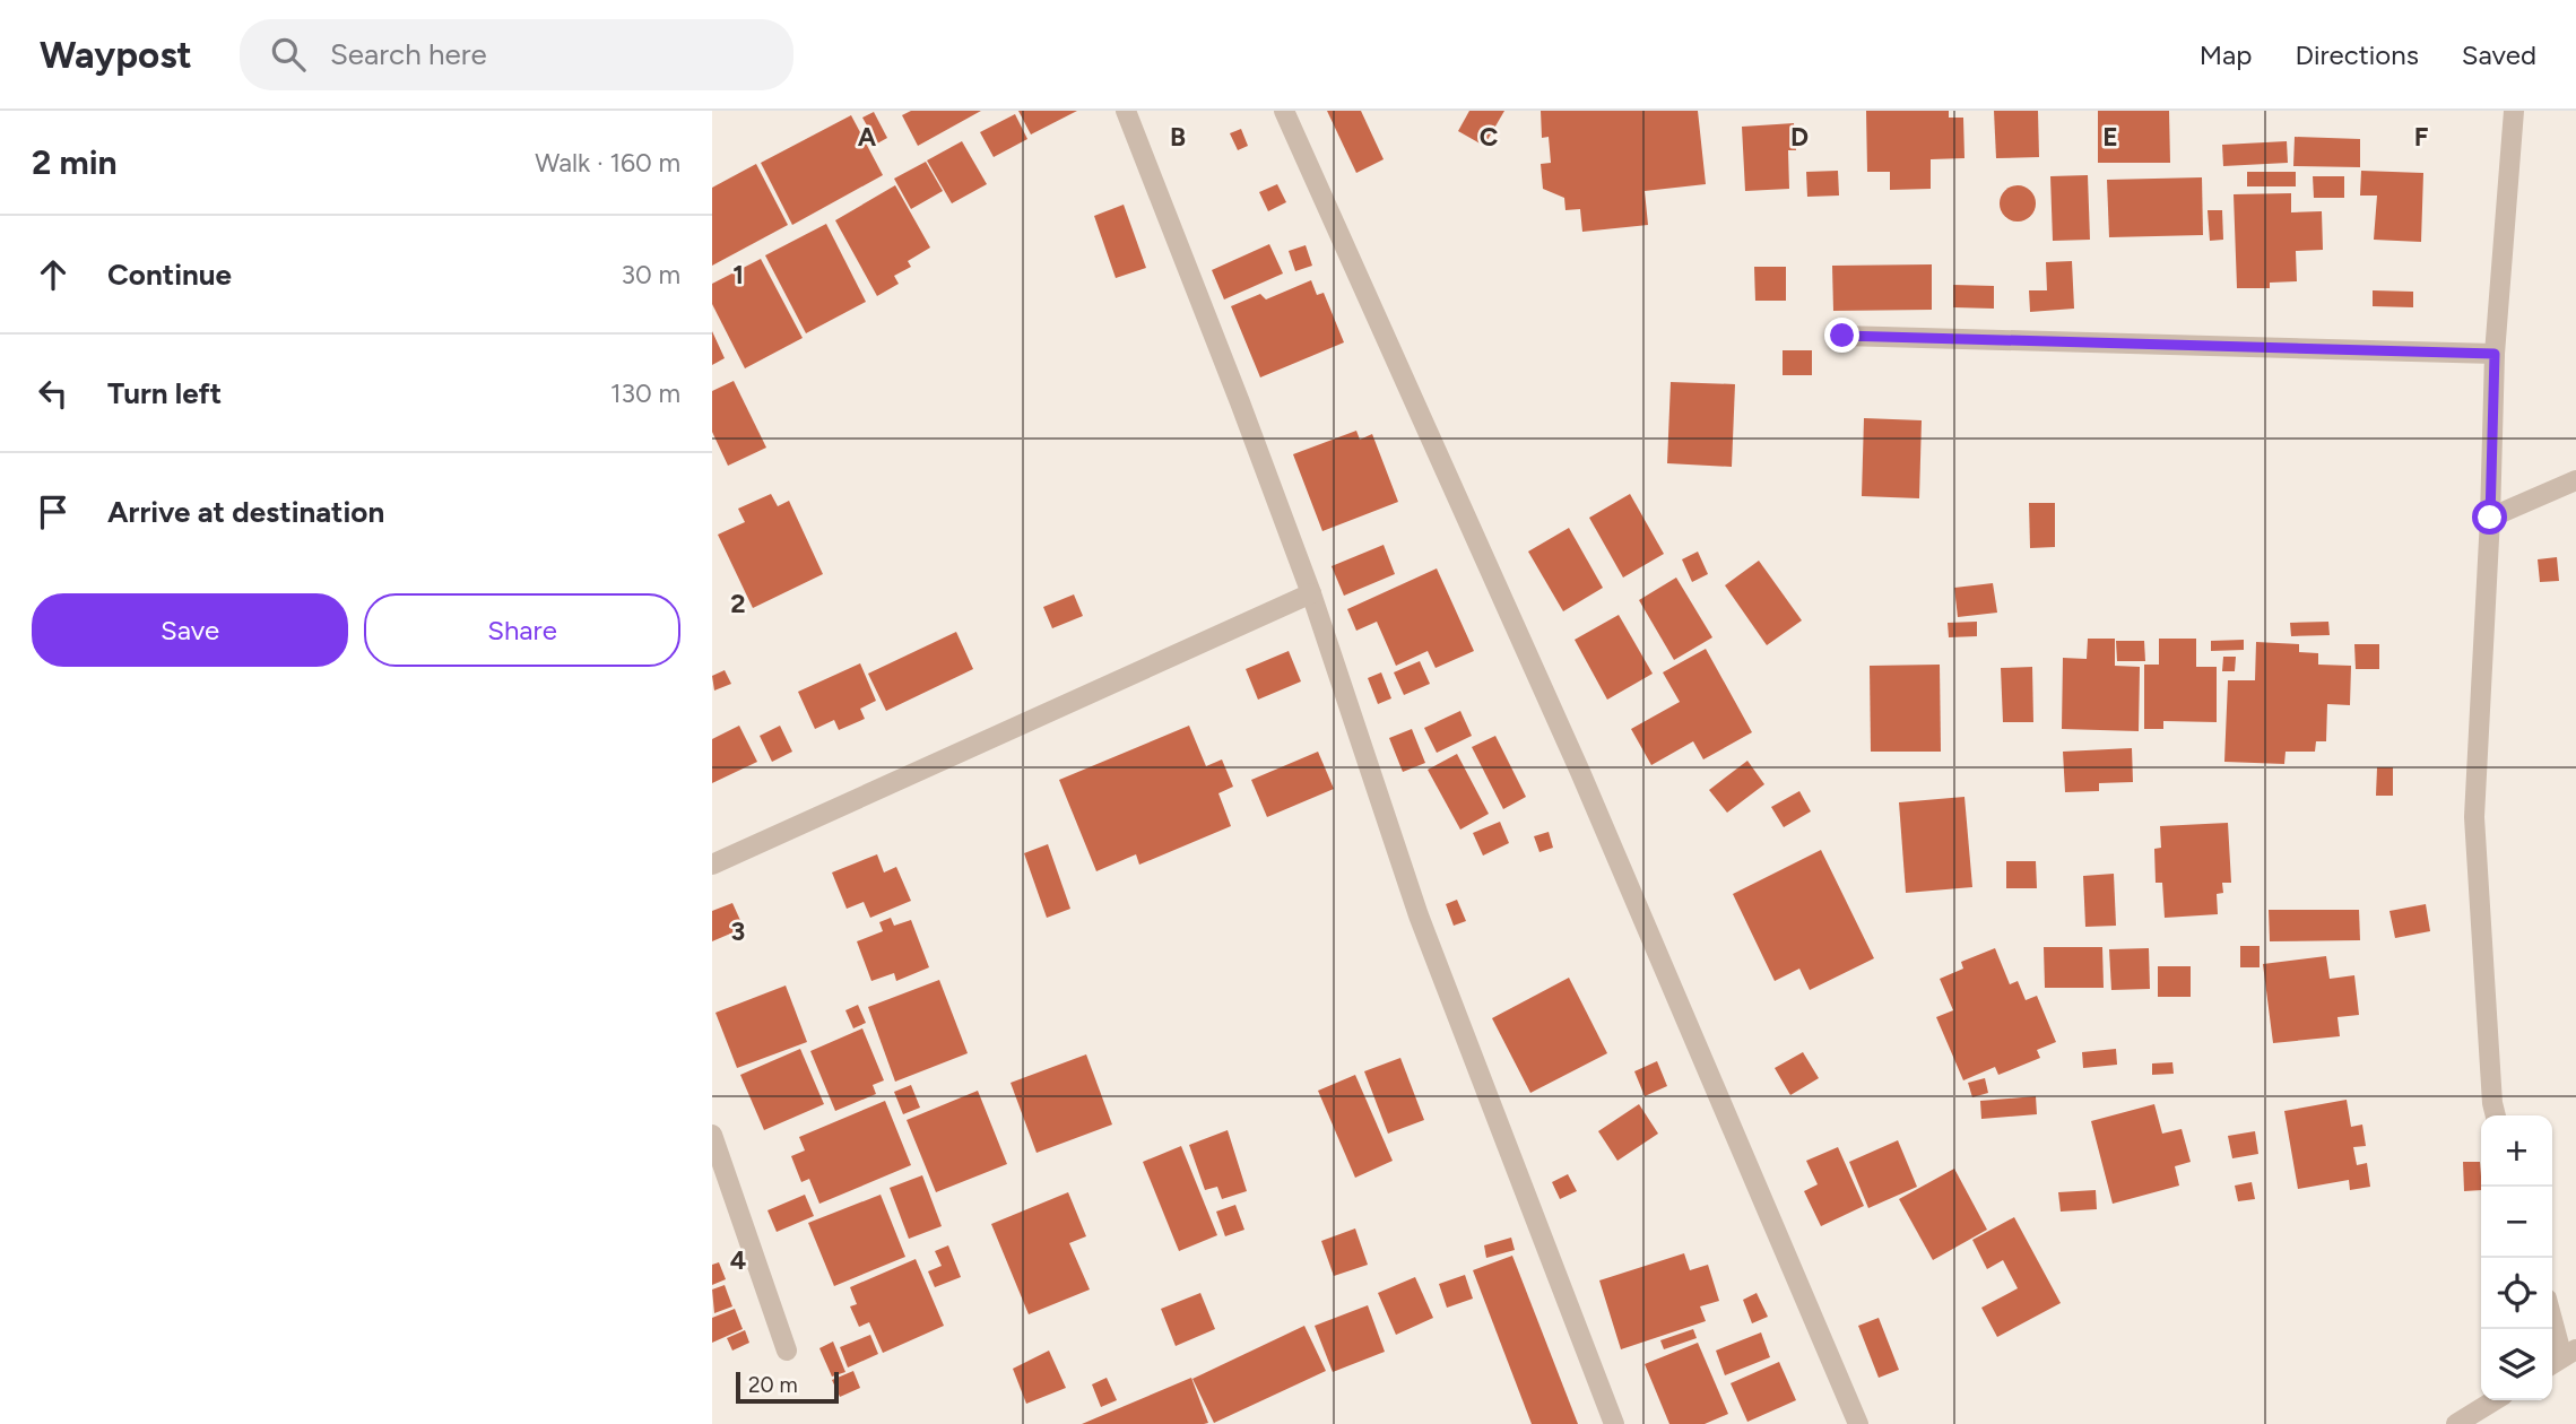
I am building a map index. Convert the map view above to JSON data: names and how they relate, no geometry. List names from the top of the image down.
{
  "scale_bar": "20 m",
  "page": {
    "header": "Waypost",
    "search": "Search here",
    "nav": ["Map", "Directions", "Saved"],
    "heading": ["2 min", "Walk · 160 m"],
    "list": [
      ["Continue", "30 m"],
      ["Turn left", "130 m"],
      "Arrive at destination"
    ],
    "buttons": ["Save", "Share"],
    "map_buttons": ["+", "−"],
    "scale": "20 m"
  },
  "grid": {
    "columns": [
      "A",
      "B",
      "C",
      "D",
      "E",
      "F"
    ],
    "rows": [
      "1",
      "2",
      "3",
      "4"
    ]
  }
}
